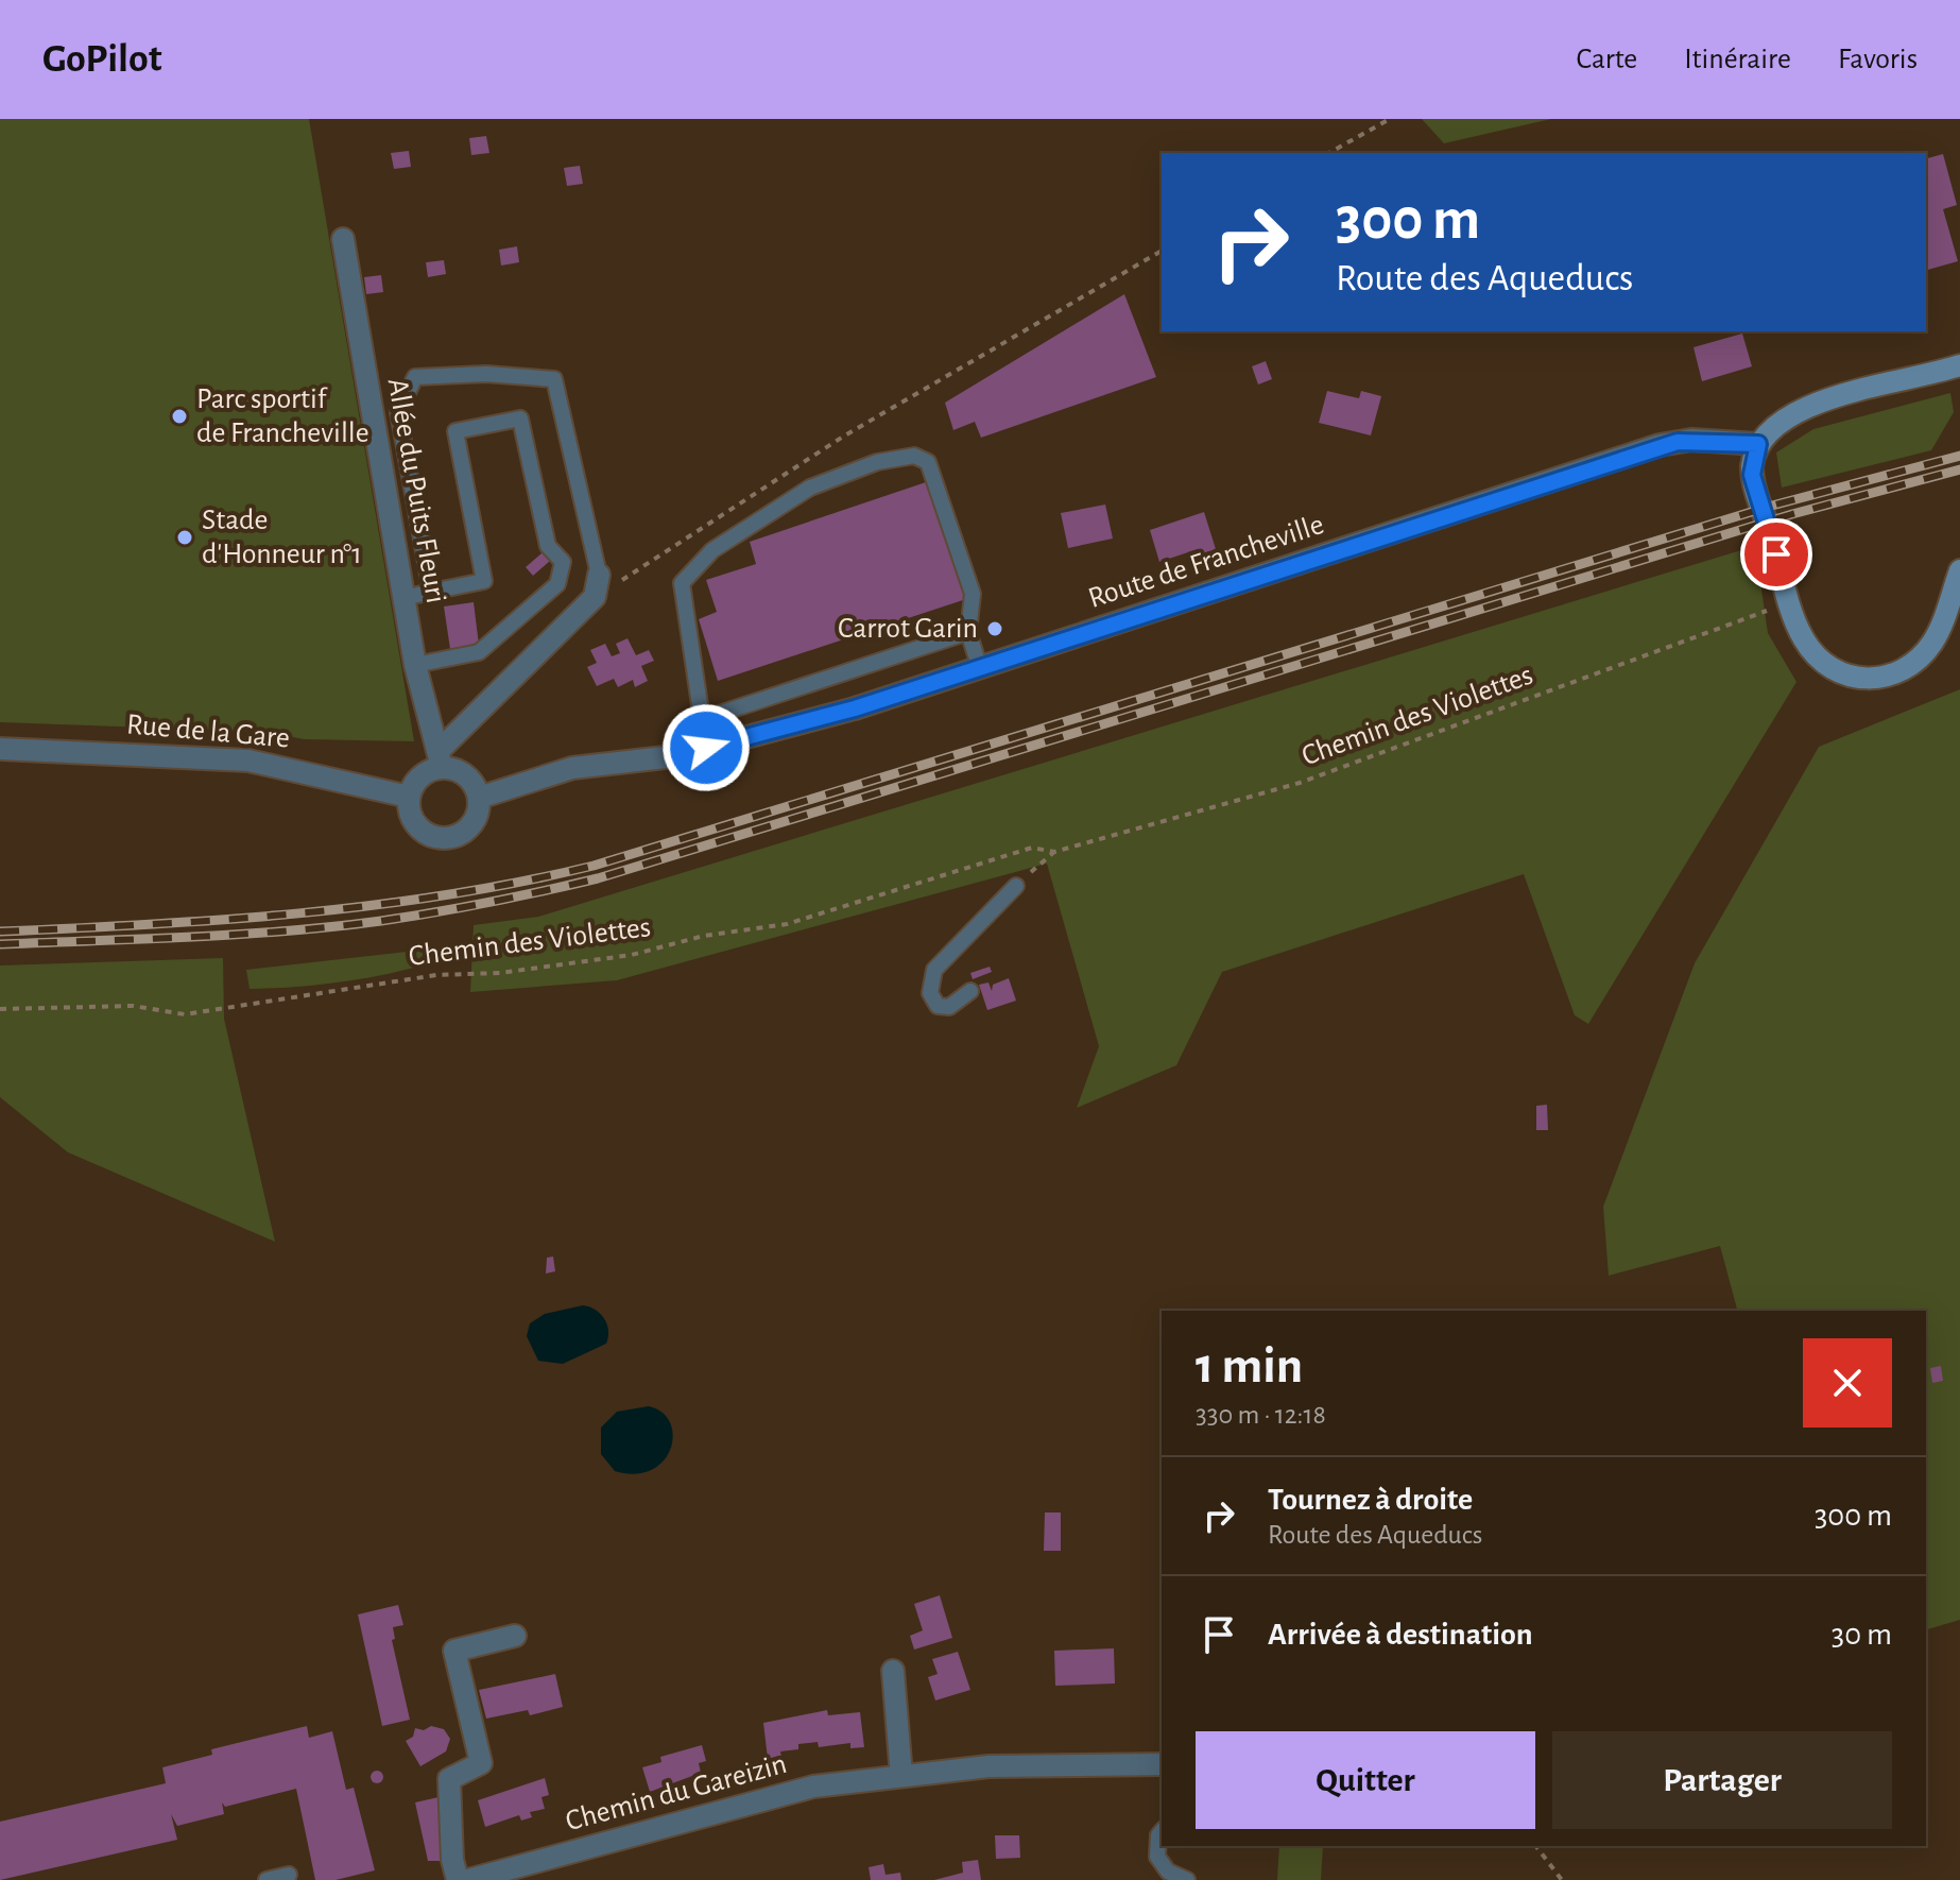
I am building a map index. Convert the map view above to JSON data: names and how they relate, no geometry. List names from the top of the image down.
{
  "streets": {
    "street": [
      "Allée du Puits Fleuri",
      "Route de Francheville",
      "Rue de la Gare",
      "Chemin du Gareizin"
    ],
    "path": ["Chemin des Violettes"]
  },
  "crossings": [
    ["Allée du Puits Fleuri", "Route de Francheville"],
    ["Allée du Puits Fleuri", "Rue de la Gare"],
    ["Route de Francheville", "Rue de la Gare"]
  ],
  "places": ["Parc sportif de Francheville", "Stade d'Honneur n°1", "Carrot Garin"],
  "page": {
    "header": "GoPilot",
    "nav": ["Carte", "Itinéraire", "Favoris"],
    "turn": ["300 m", "Route des Aqueducs"],
    "heading": ["1 min", "330 m · 12:18"],
    "list": [
      {
        "name": "Tournez à droite",
        "note": "Route des Aqueducs",
        "value": "300 m"
      },
      {
        "name": "Arrivée à destination",
        "value": "30 m"
      }
    ],
    "buttons": ["Quitter", "Partager"]
  }
}
